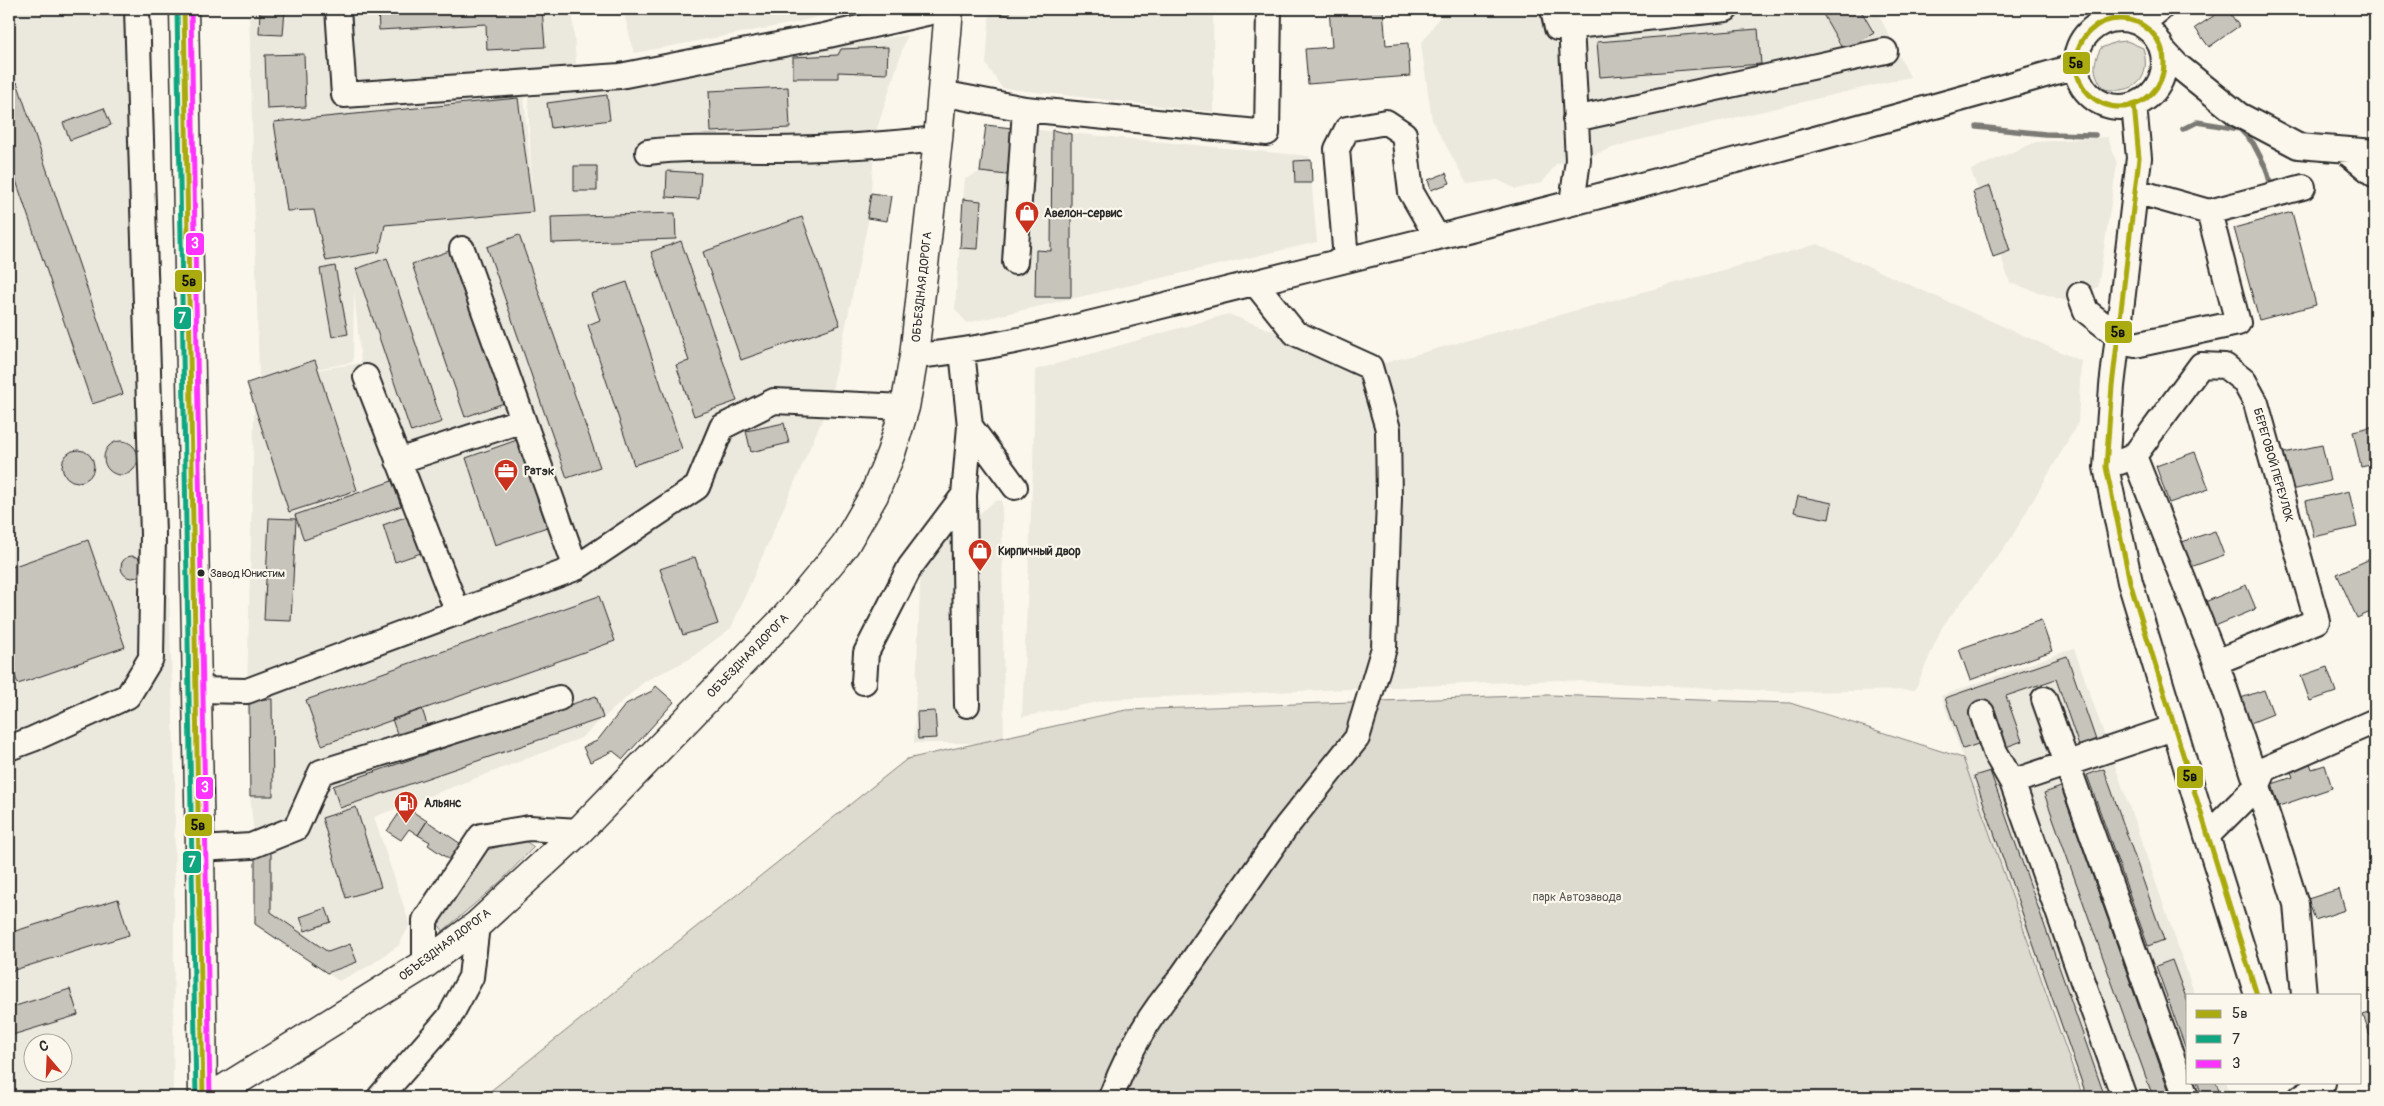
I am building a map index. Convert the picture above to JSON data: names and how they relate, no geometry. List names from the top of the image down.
{
  "streets": {
    "main road": ["ОБЪЕЗДНАЯ ДОРОГА"],
    "street": ["БЕРЕГОВОЙ ПЕРЕУЛОК"]
  },
  "parks": ["парк Автозавода"],
  "places": {
    "shop": ["Авелон-сервис", "Кирпичный двор"],
    "office": ["Ратэк"],
    "other": ["Завод Юнистим"],
    "fuel station": ["Альянс"]
  },
  "lines": ["transit line 5в", "transit line 7", "transit line 3"],
  "legend": ["5в", "7", "3"],
  "north": "top"
}
